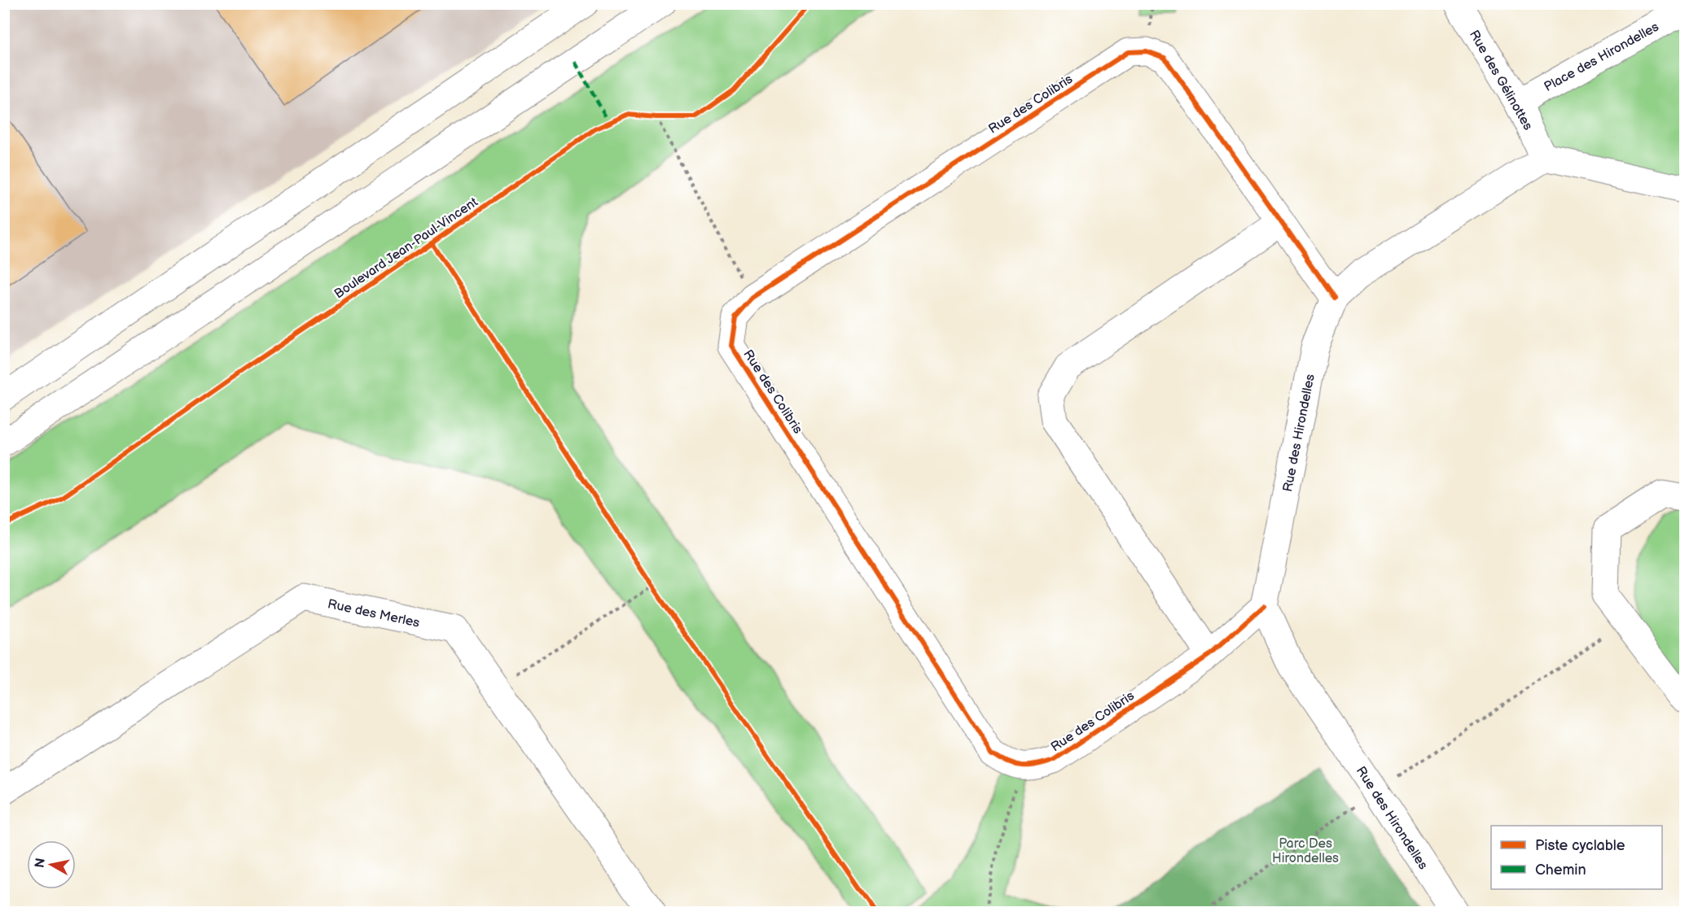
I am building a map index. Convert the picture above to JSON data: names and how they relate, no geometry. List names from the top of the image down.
{
  "streets": {
    "street": [
      "Place des Hirondelles",
      "Rue des Gélinottes",
      "Rue des Colibris",
      "Rue des Hirondelles",
      "Rue des Merles"
    ],
    "cycle path": ["Boulevard Jean-Paul-Vincent"]
  },
  "crossings": [
    ["Place des Hirondelles", "Rue des Gélinottes"],
    ["Rue des Gélinottes", "Rue des Hirondelles"],
    ["Rue des Colibris", "Rue des Hirondelles"]
  ],
  "parks": ["Parc Des Hirondelles"],
  "legend": ["Piste cyclable", "Chemin"],
  "north": "left"
}
